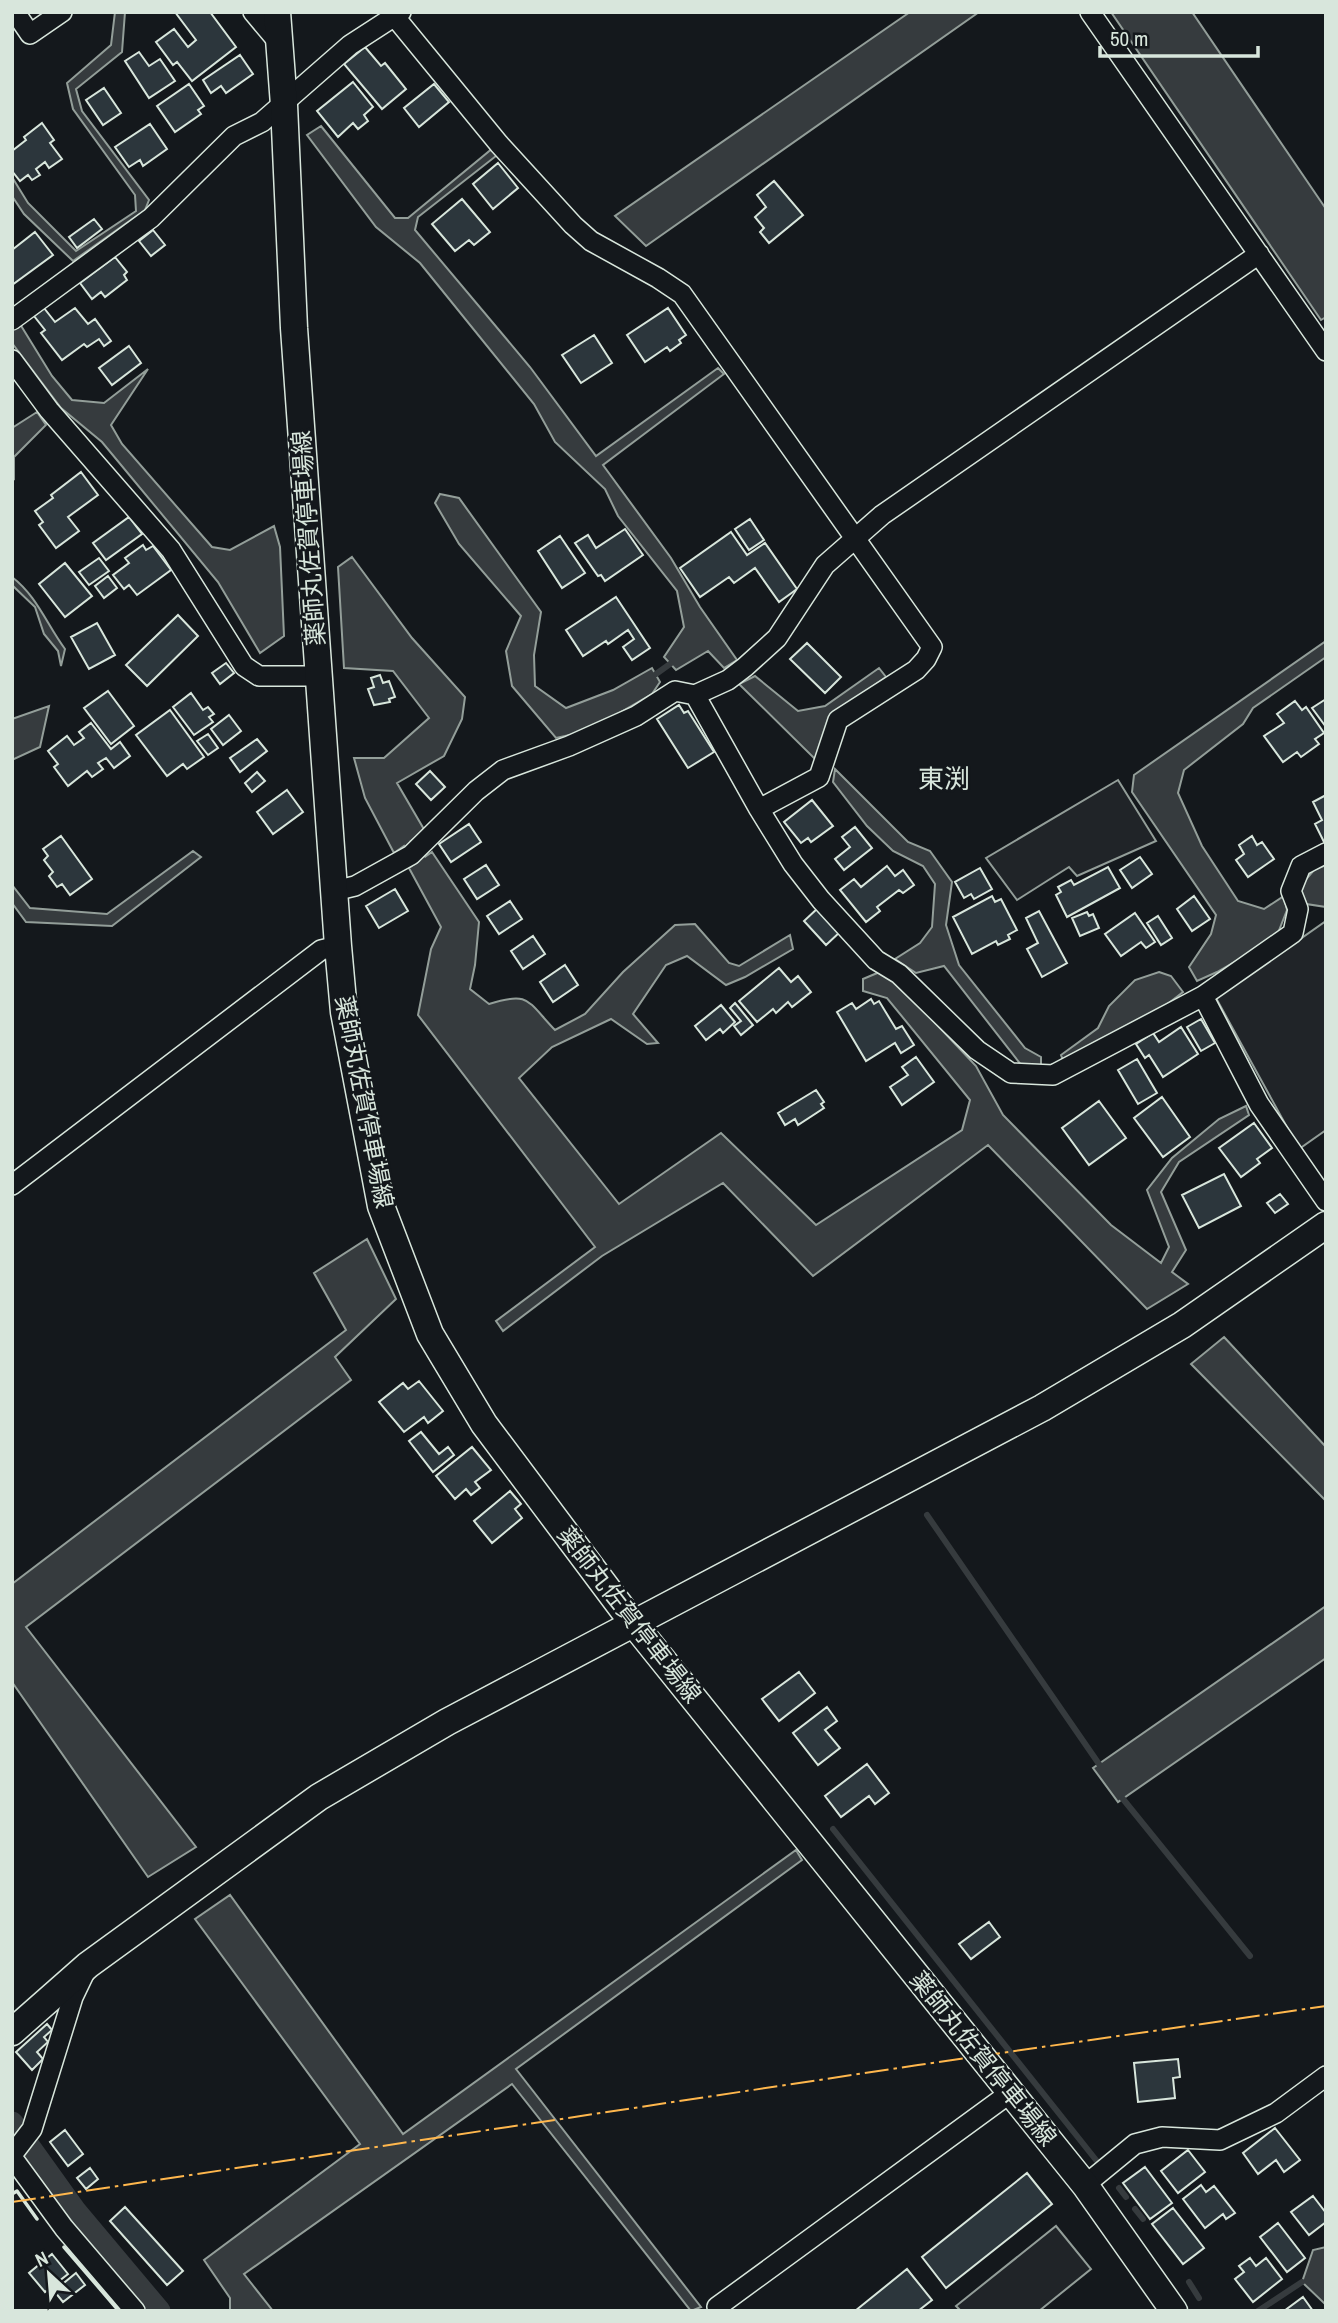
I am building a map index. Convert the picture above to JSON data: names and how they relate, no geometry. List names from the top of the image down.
{
  "streets": {
    "main road": ["薬師丸佐賀停車場線"]
  },
  "districts": ["東渕"],
  "scale_bar": "50 m",
  "north": "top left"
}
